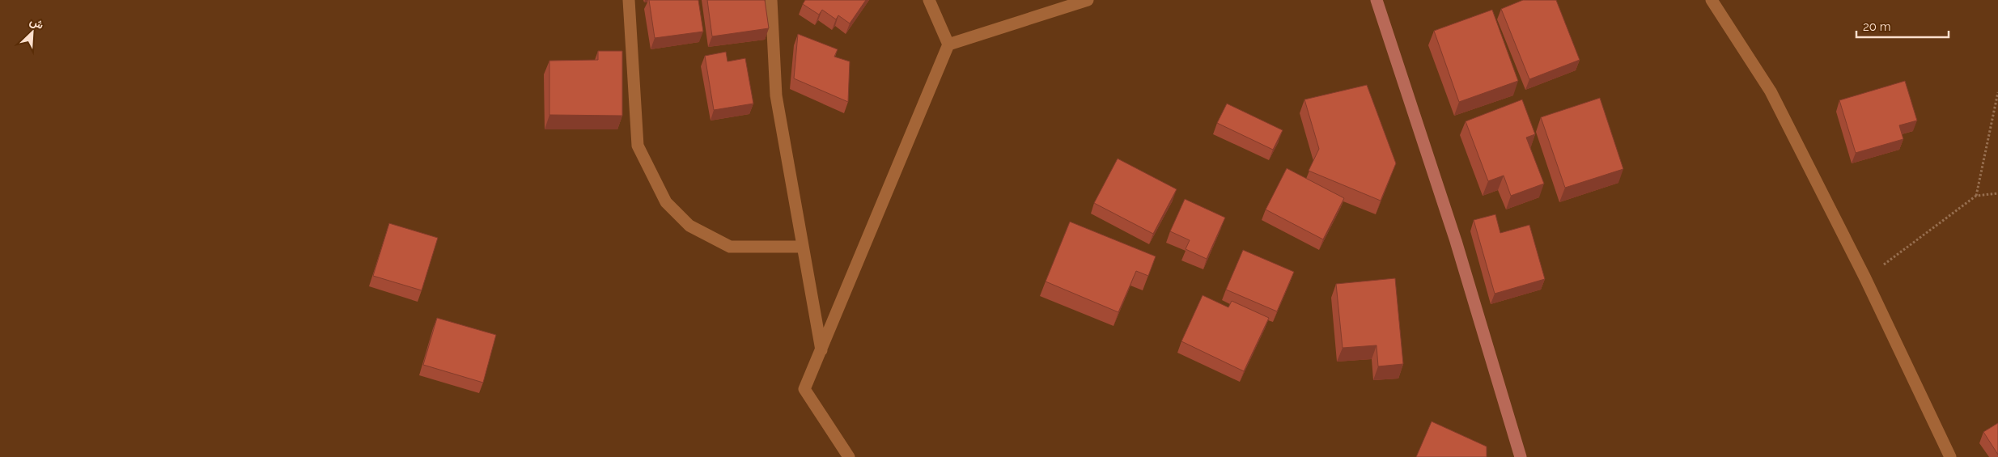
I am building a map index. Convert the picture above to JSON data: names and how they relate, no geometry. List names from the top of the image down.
{
  "scale_bar": "20 m",
  "north": "top right"
}
